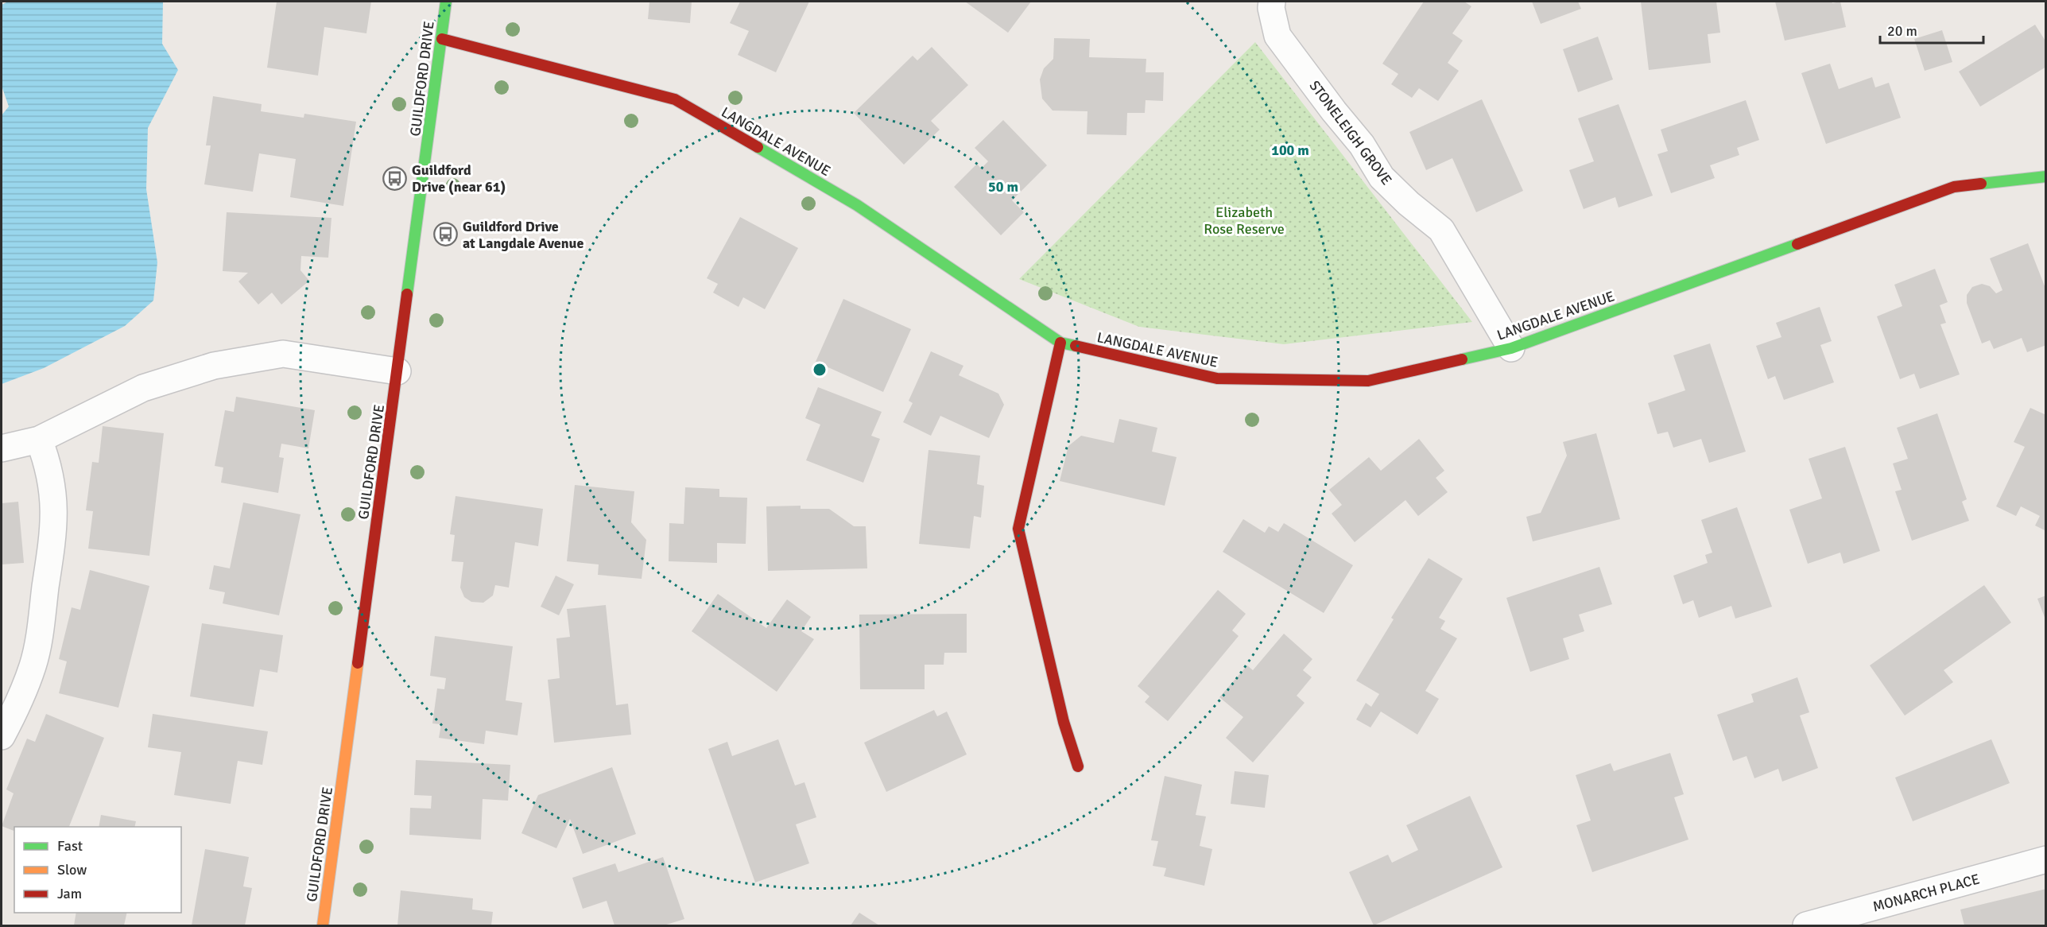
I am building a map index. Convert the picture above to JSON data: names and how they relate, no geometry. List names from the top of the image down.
{
  "streets": {
    "street": [
      "GUILDFORD DRIVE",
      "STONELEIGH GROVE",
      "LANGDALE AVENUE",
      "MONARCH PLACE"
    ]
  },
  "crossings": [
    ["GUILDFORD DRIVE", "LANGDALE AVENUE"],
    ["STONELEIGH GROVE", "LANGDALE AVENUE"]
  ],
  "parks": ["Elizabeth Rose Reserve"],
  "places": {
    "bus stop": ["Guildford Drive (near 61)", "Guildford Drive at Langdale Avenue"]
  },
  "legend": ["Fast", "Slow", "Jam"],
  "scale_bar": "20 m",
  "rings": ["100 m", "50 m"]
}
